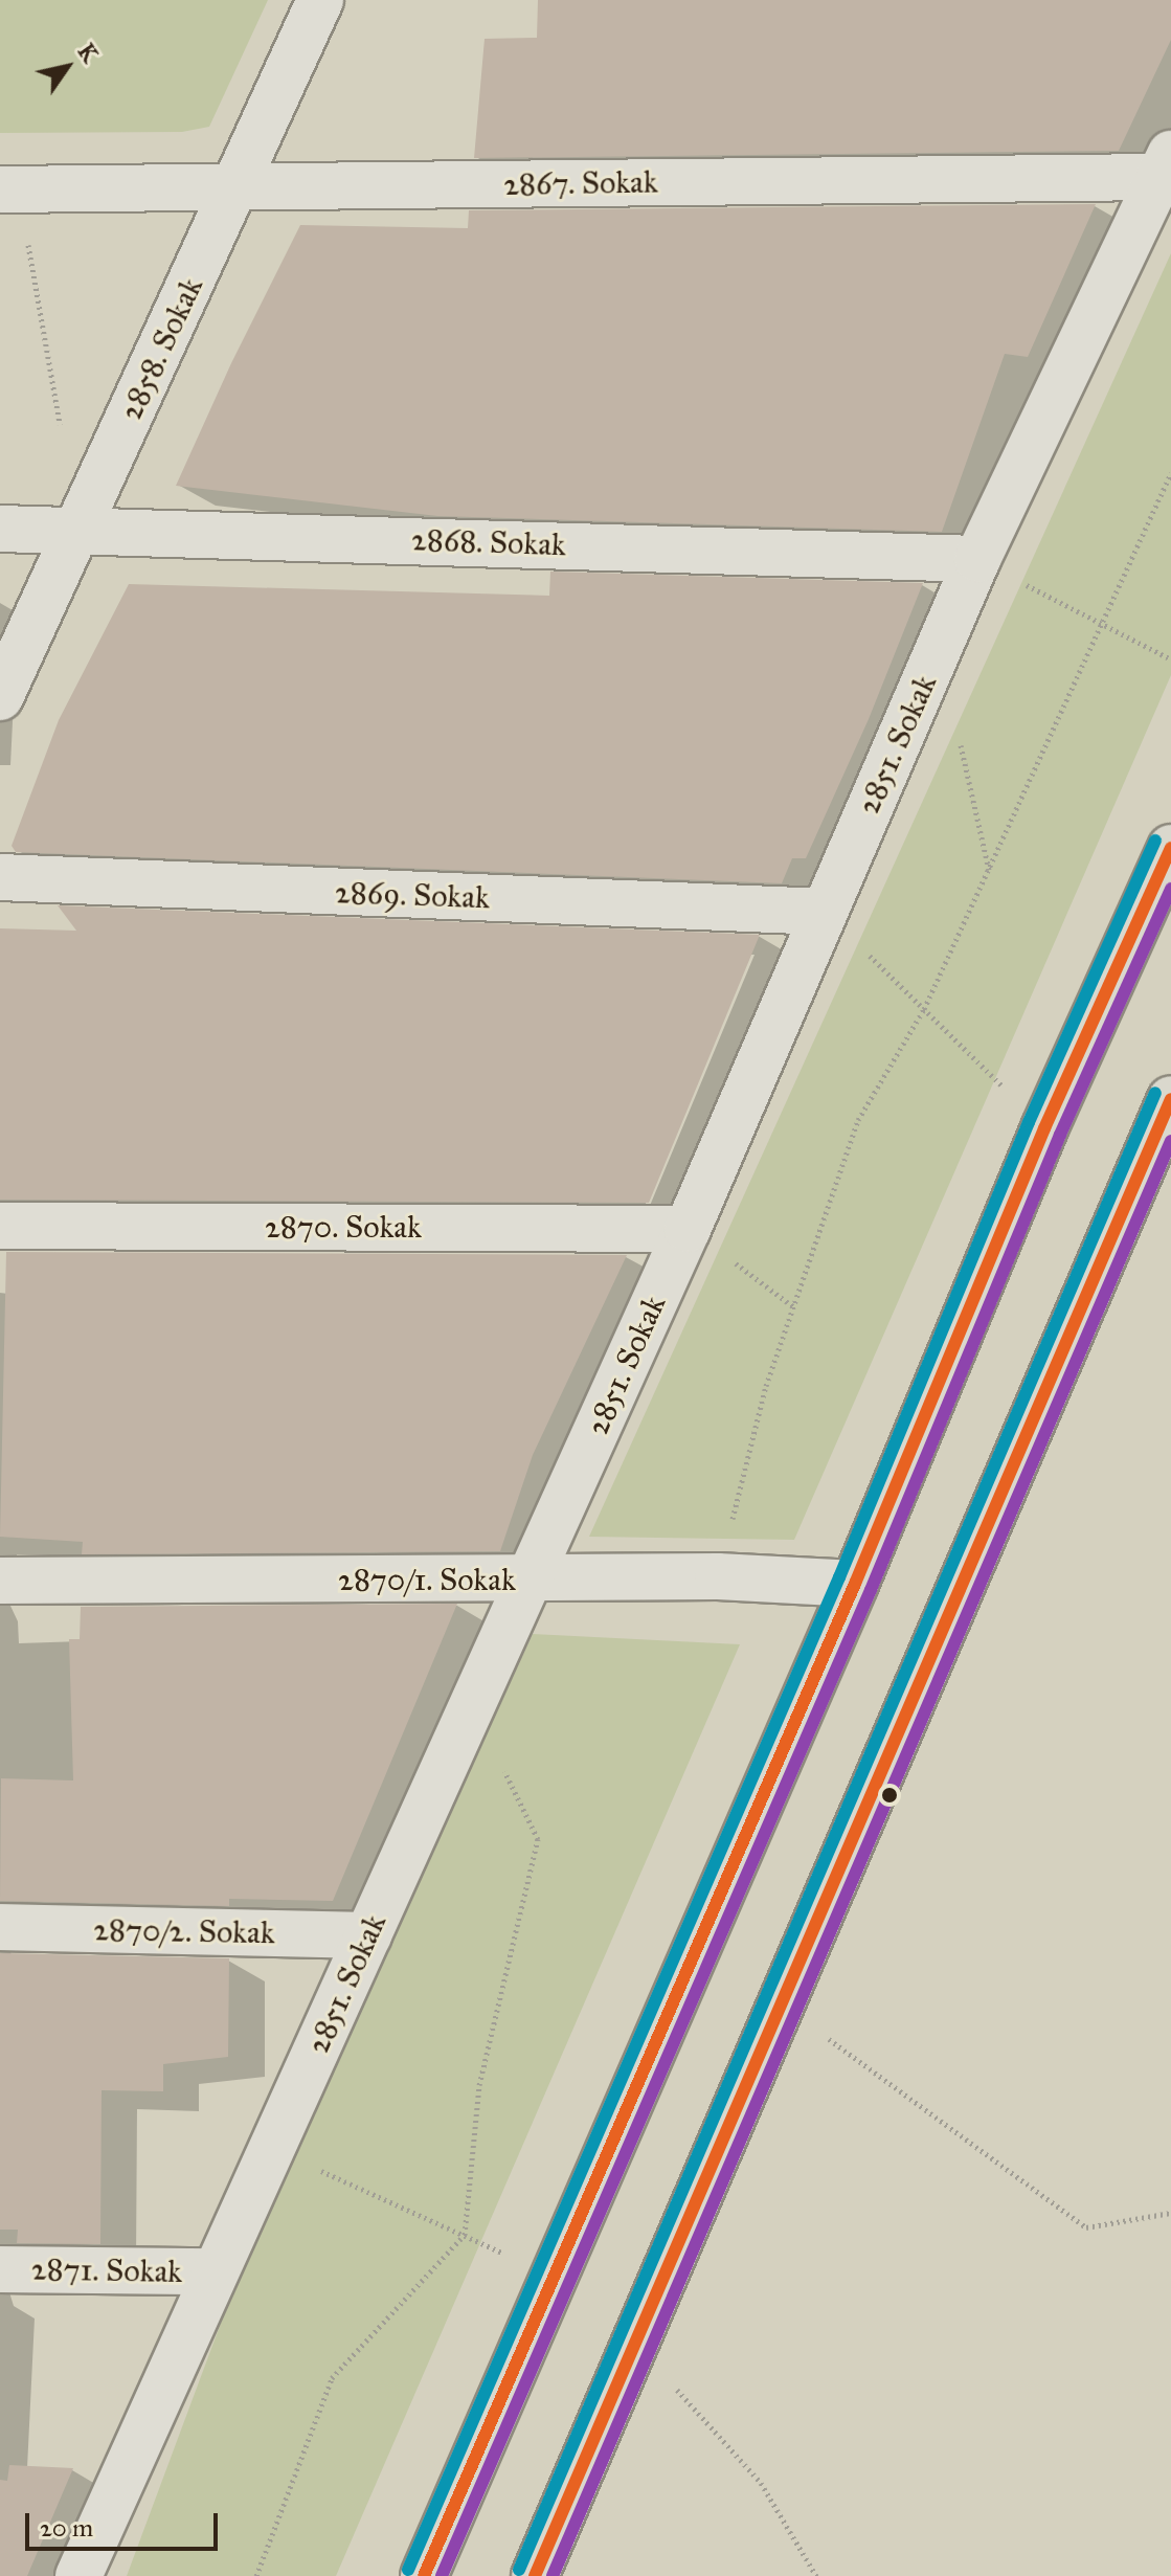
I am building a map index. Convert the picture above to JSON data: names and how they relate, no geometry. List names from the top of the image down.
{
  "streets": {
    "street": [
      "2867. Sokak",
      "2858. Sokak",
      "2868. Sokak",
      "2851. Sokak",
      "2869. Sokak",
      "2870. Sokak",
      "2870/1. Sokak",
      "2870/2. Sokak",
      "2871. Sokak"
    ]
  },
  "crossings": [
    ["2867. Sokak", "2858. Sokak"],
    ["2867. Sokak", "2851. Sokak"],
    ["2858. Sokak", "2868. Sokak"],
    ["2868. Sokak", "2851. Sokak"],
    ["2851. Sokak", "2869. Sokak"],
    ["2851. Sokak", "2870. Sokak"],
    ["2851. Sokak", "2870/1. Sokak"],
    ["2851. Sokak", "2870/2. Sokak"],
    ["2851. Sokak", "2871. Sokak"]
  ],
  "scale_bar": "20 m",
  "north": "top right"
}
